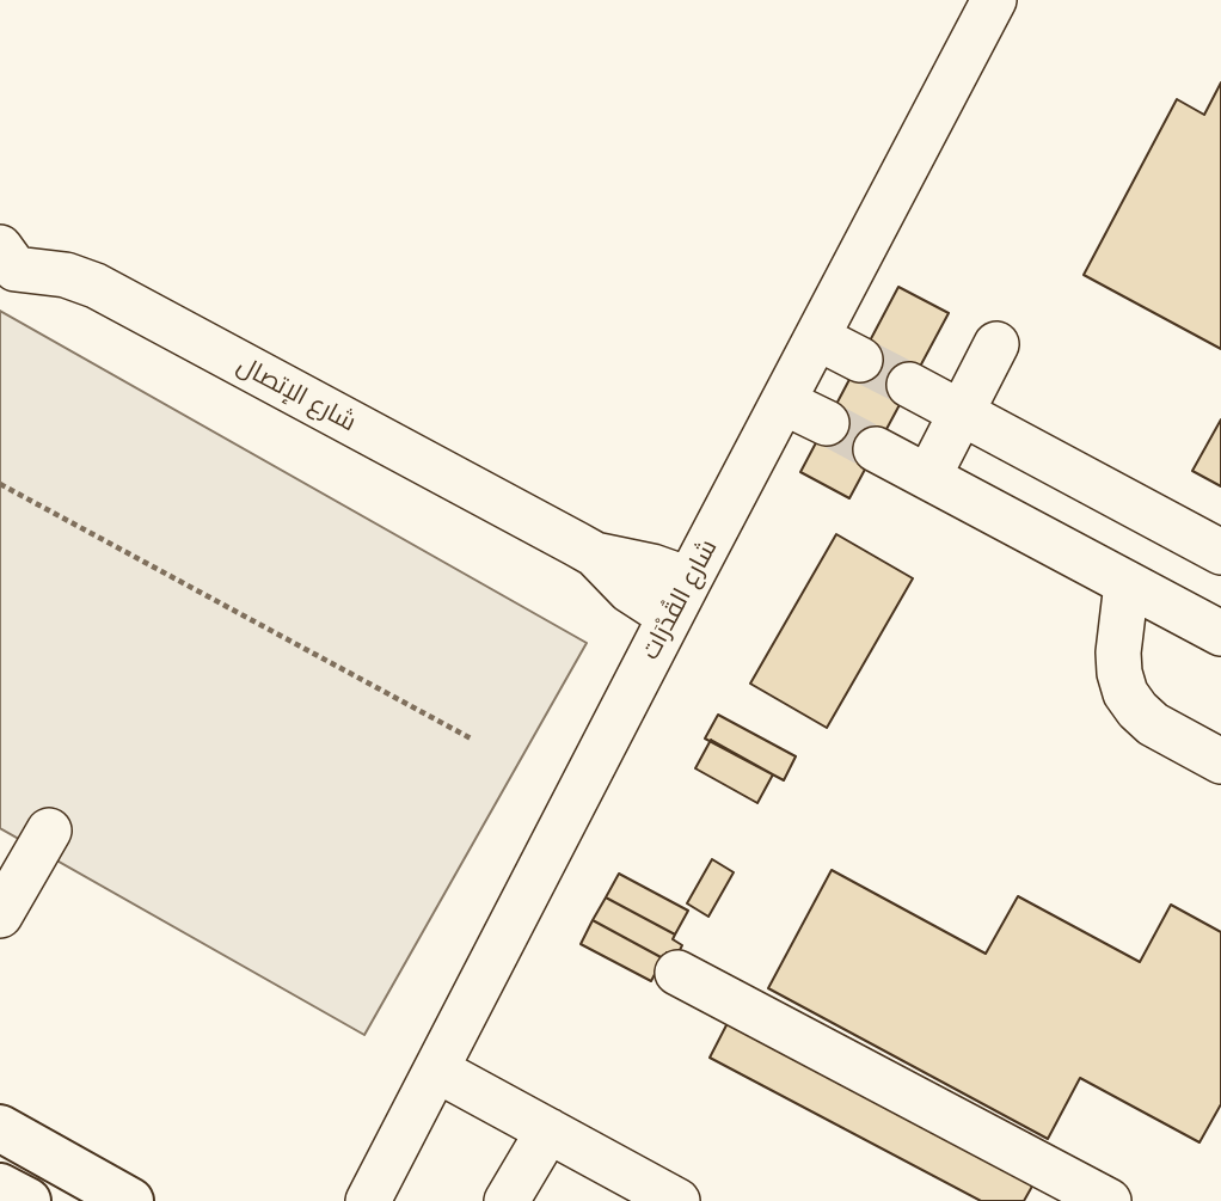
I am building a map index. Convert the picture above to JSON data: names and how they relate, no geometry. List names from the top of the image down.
{
  "streets": {
    "street": ["شارع الإتصال", "شارع القُدْرَات"]
  },
  "crossings": [
    ["شارع الإتصال", "شارع القُدْرَات"]
  ]
}
